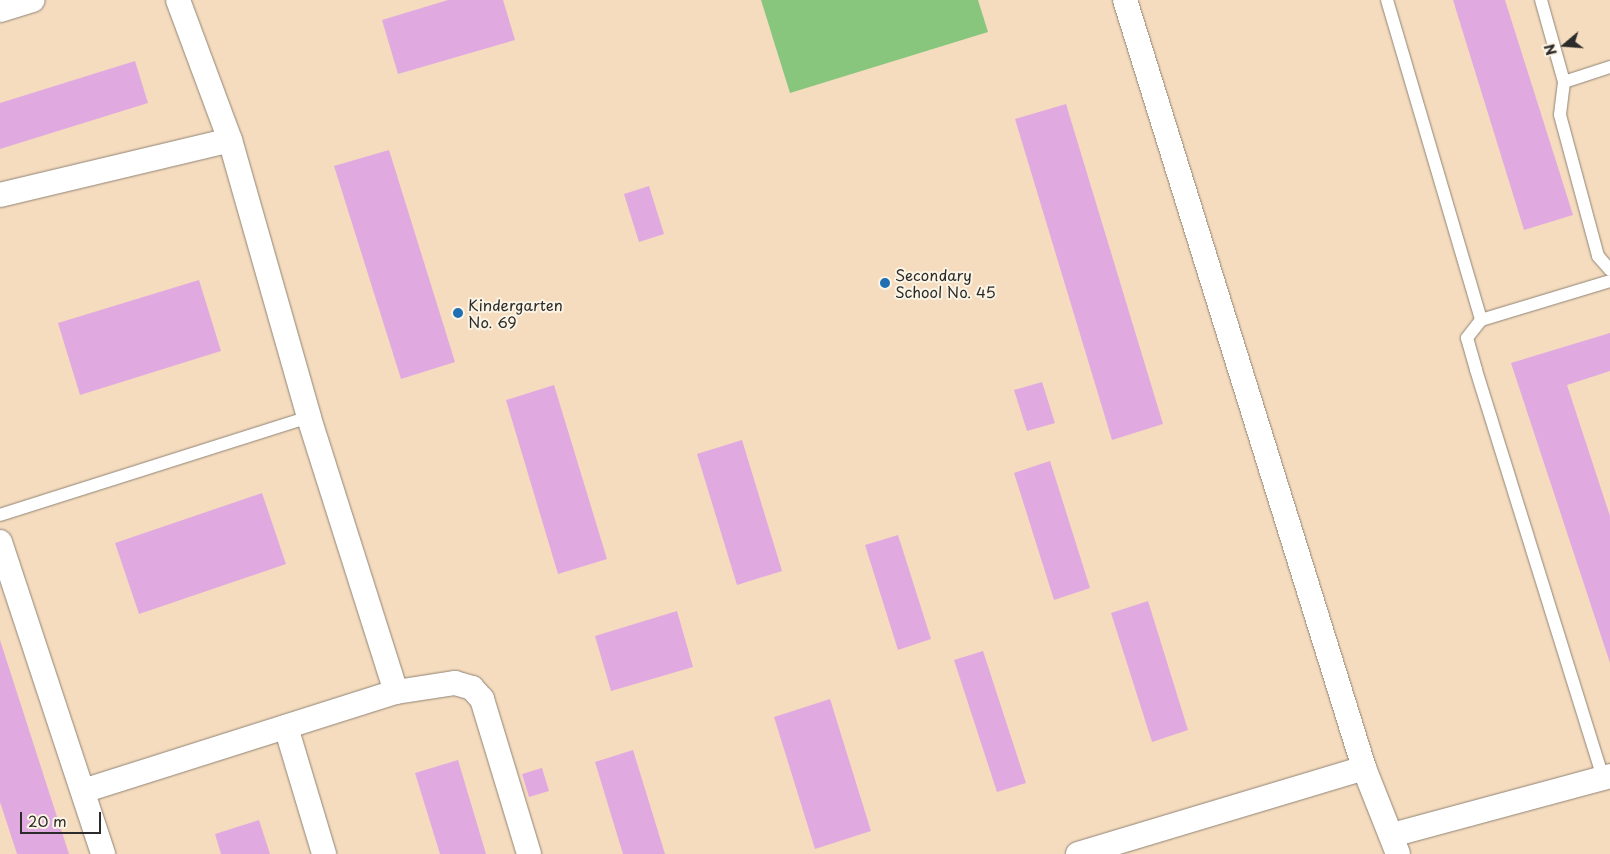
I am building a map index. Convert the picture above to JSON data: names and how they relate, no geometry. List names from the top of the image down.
{
  "places": ["Secondary School No. 45", "Kindergarten No. 69"],
  "scale_bar": "20 m",
  "north": "left"
}
